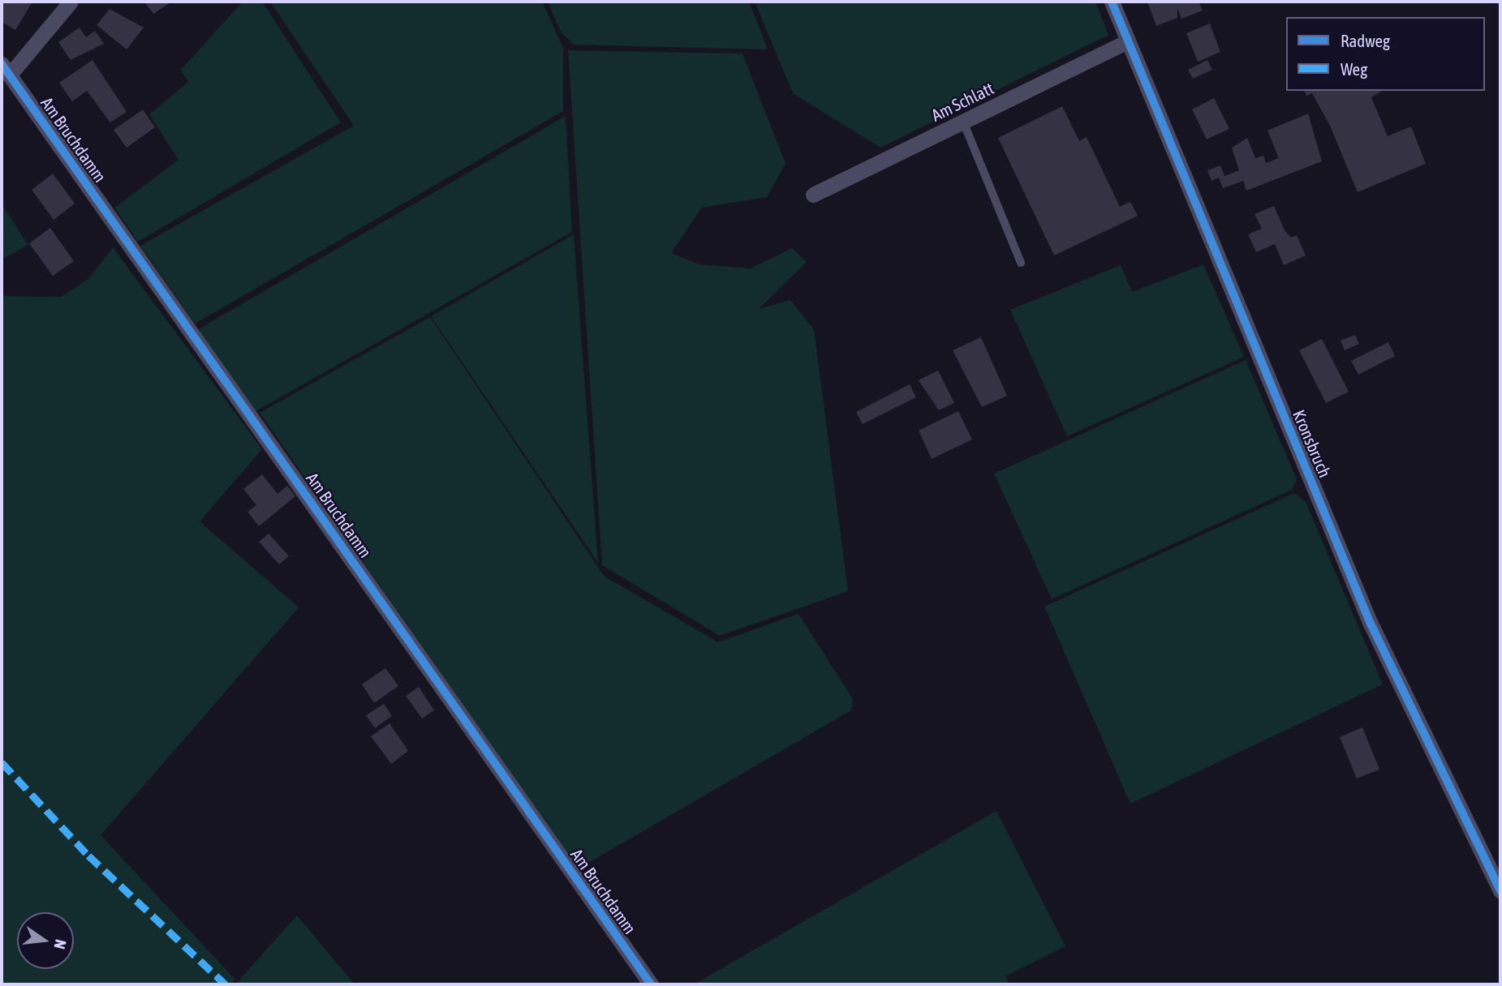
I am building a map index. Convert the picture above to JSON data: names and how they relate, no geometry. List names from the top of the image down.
{
  "streets": {
    "street": ["Am Schlatt", "Am Bruchdamm", "Kronsbruch"]
  },
  "crossings": [
    ["Am Schlatt", "Kronsbruch"]
  ],
  "legend": ["Radweg", "Weg"],
  "north": "right"
}
